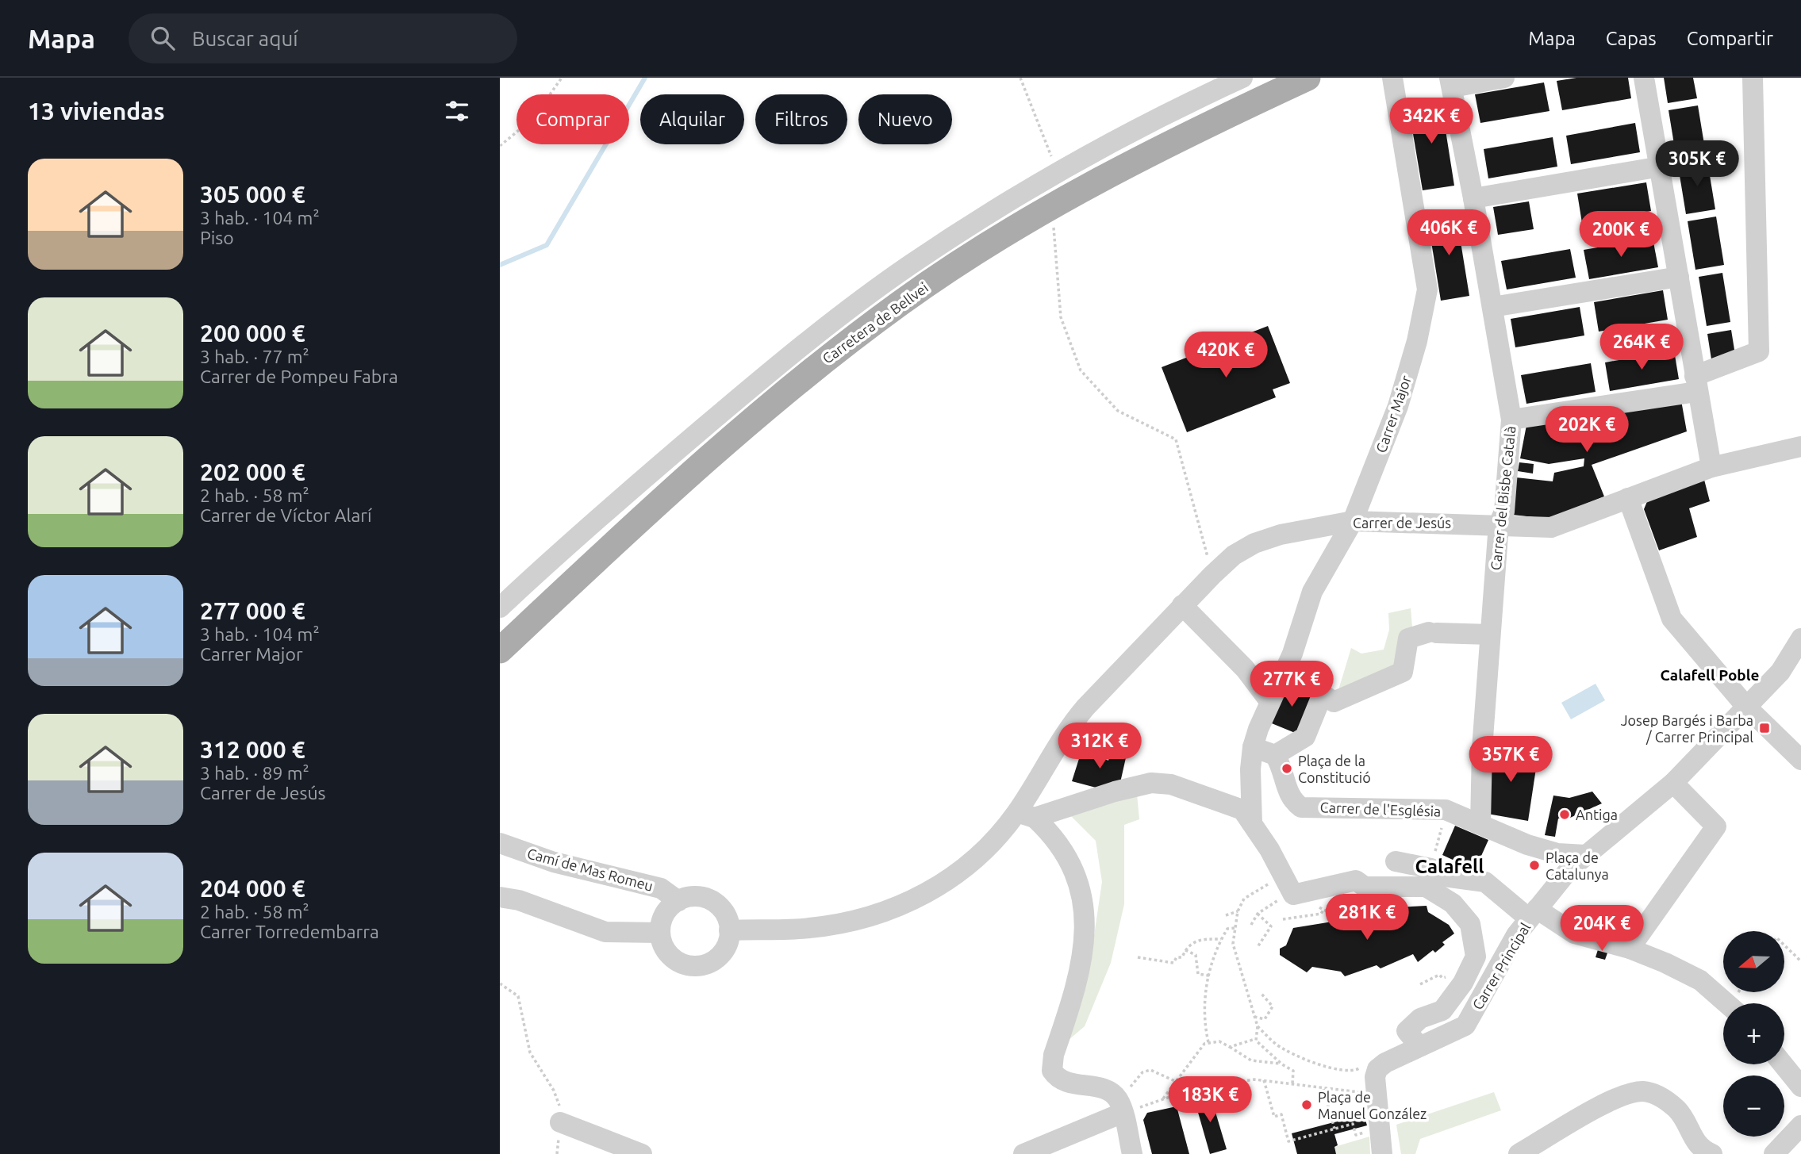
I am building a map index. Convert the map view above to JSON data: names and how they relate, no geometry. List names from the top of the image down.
{
  "streets": {
    "main road": ["Carretera de Bellvei"],
    "street": [
      "Carrer Major",
      "Carrer del Bisbe Català",
      "Carrer de Jesús",
      "Carrer de l'Església",
      "Camí de Mas Romeu",
      "Carrer Principal"
    ]
  },
  "crossings": [
    ["Carrer Major", "Carrer de Jesús"],
    ["Carrer del Bisbe Català", "Carrer de Jesús"],
    ["Carrer del Bisbe Català", "Carrer de l'Església"],
    ["Carrer de Jesús", "Camí de Mas Romeu"],
    ["Carrer de l'Església", "Carrer Principal"]
  ],
  "districts": ["Calafell Poble", "Calafell"],
  "places": {
    "transit": ["Josep Bargés i Barba / Carrer Principal"],
    "other": [
      "Plaça de la Constitució",
      "Antiga",
      "Plaça de Catalunya",
      "Plaça de Manuel González"
    ]
  },
  "north": "left",
  "page": {
    "header": "Mapa",
    "search": "Buscar aquí",
    "nav": ["Mapa", "Capas", "Compartir"],
    "heading": "13 viviendas",
    "chip": [
      "Comprar",
      "Alquilar",
      "Filtros",
      "Nuevo"
    ],
    "price": [
      "342K €",
      "305K €",
      "406K €",
      "200K €",
      "264K €",
      "420K €",
      "202K €",
      "277K €",
      "312K €",
      "357K €",
      "281K €",
      "204K €",
      "183K €"
    ],
    "list": [
      {
        "name": "305 000 €",
        "note": "3 hab. · 104 m² · Piso"
      },
      {
        "name": "200 000 €",
        "note": "3 hab. · 77 m² · Carrer de Pompeu Fabra"
      },
      {
        "name": "202 000 €",
        "note": "2 hab. · 58 m² · Carrer de Víctor Alarí"
      },
      {
        "name": "277 000 €",
        "note": "3 hab. · 104 m² · Carrer Major"
      },
      {
        "name": "312 000 €",
        "note": "3 hab. · 89 m² · Carrer de Jesús"
      },
      {
        "name": "204 000 €",
        "note": "2 hab. · 58 m² · Carrer Torredembarra"
      }
    ],
    "map_buttons": ["+", "−"]
  }
}
